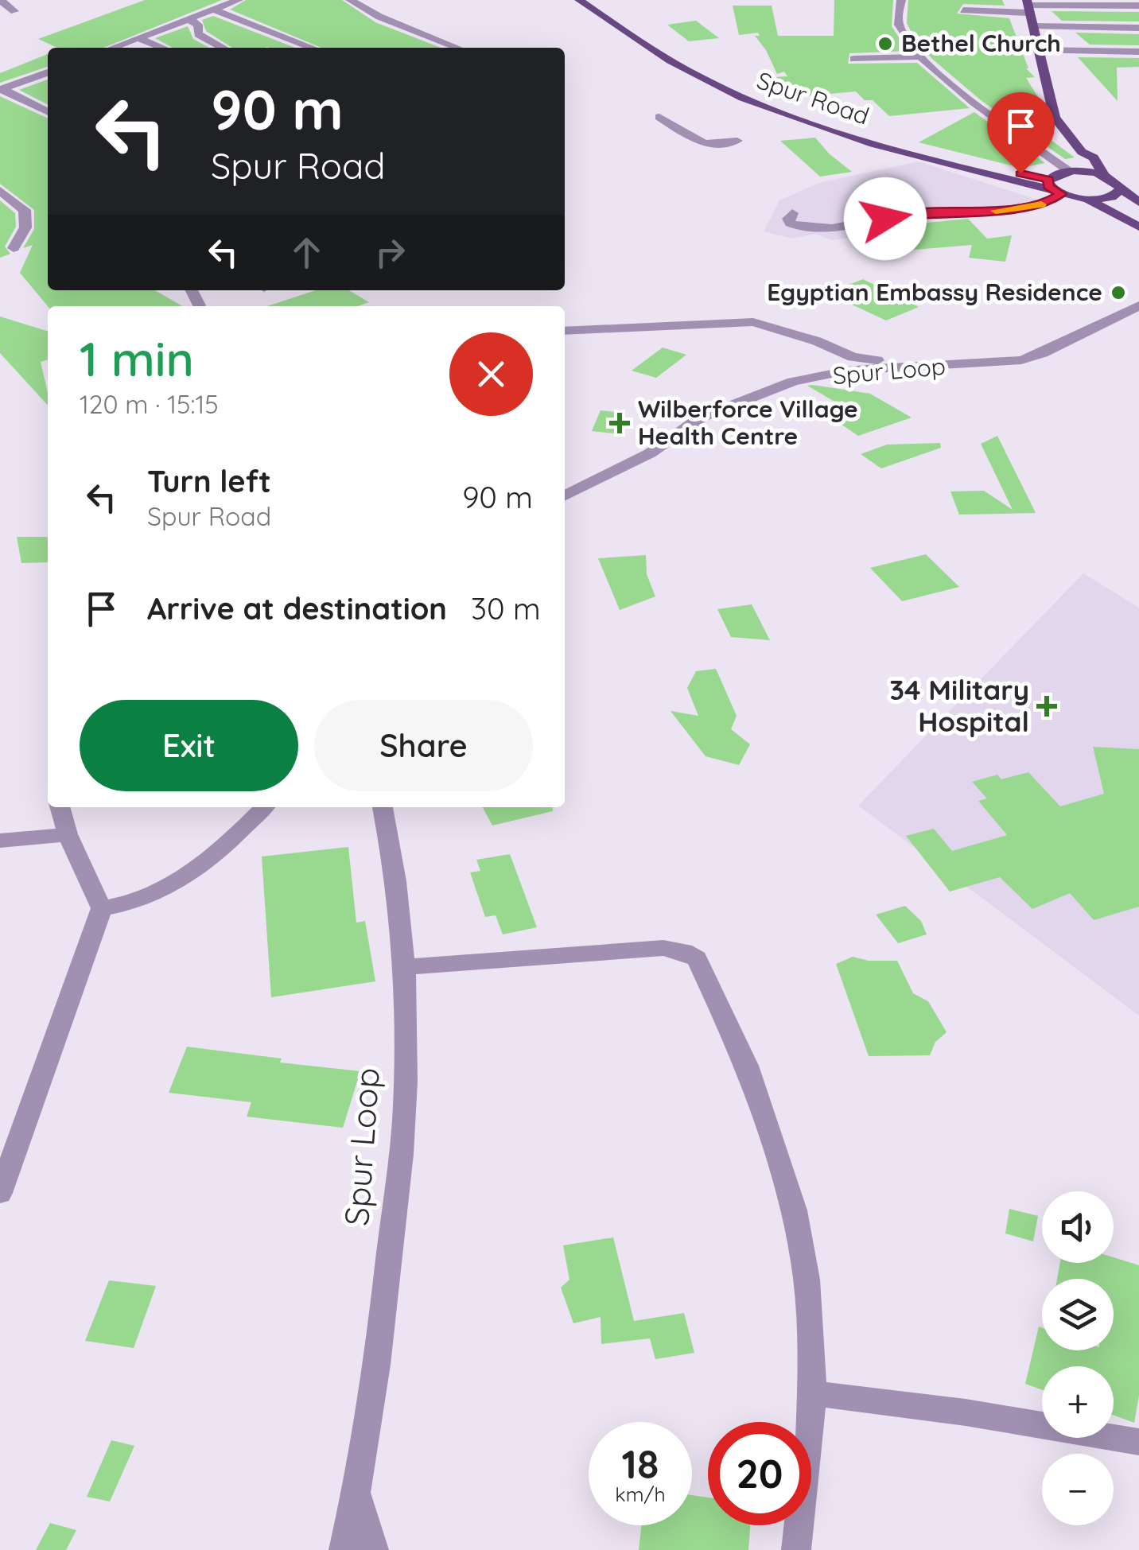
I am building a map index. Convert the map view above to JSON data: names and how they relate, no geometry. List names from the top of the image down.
{
  "streets": {
    "main road": ["Spur Road"],
    "street": ["Spur Loop"]
  },
  "places": {
    "other": ["Bethel Church", "Egyptian Embassy Residence"],
    "health": ["Wilberforce Village Health Centre", "34 Military Hospital"]
  },
  "page": {
    "turn": ["90 m", "Spur Road"],
    "heading": ["1 min", "120 m · 15:15"],
    "list": [
      {
        "name": "Turn left",
        "note": "Spur Road",
        "value": "90 m"
      },
      {
        "name": "Arrive at destination",
        "value": "30 m"
      }
    ],
    "buttons": ["Exit", "Share"],
    "map_buttons": ["+", "−"],
    "speed": "18 km/h",
    "limit": "20"
  }
}
